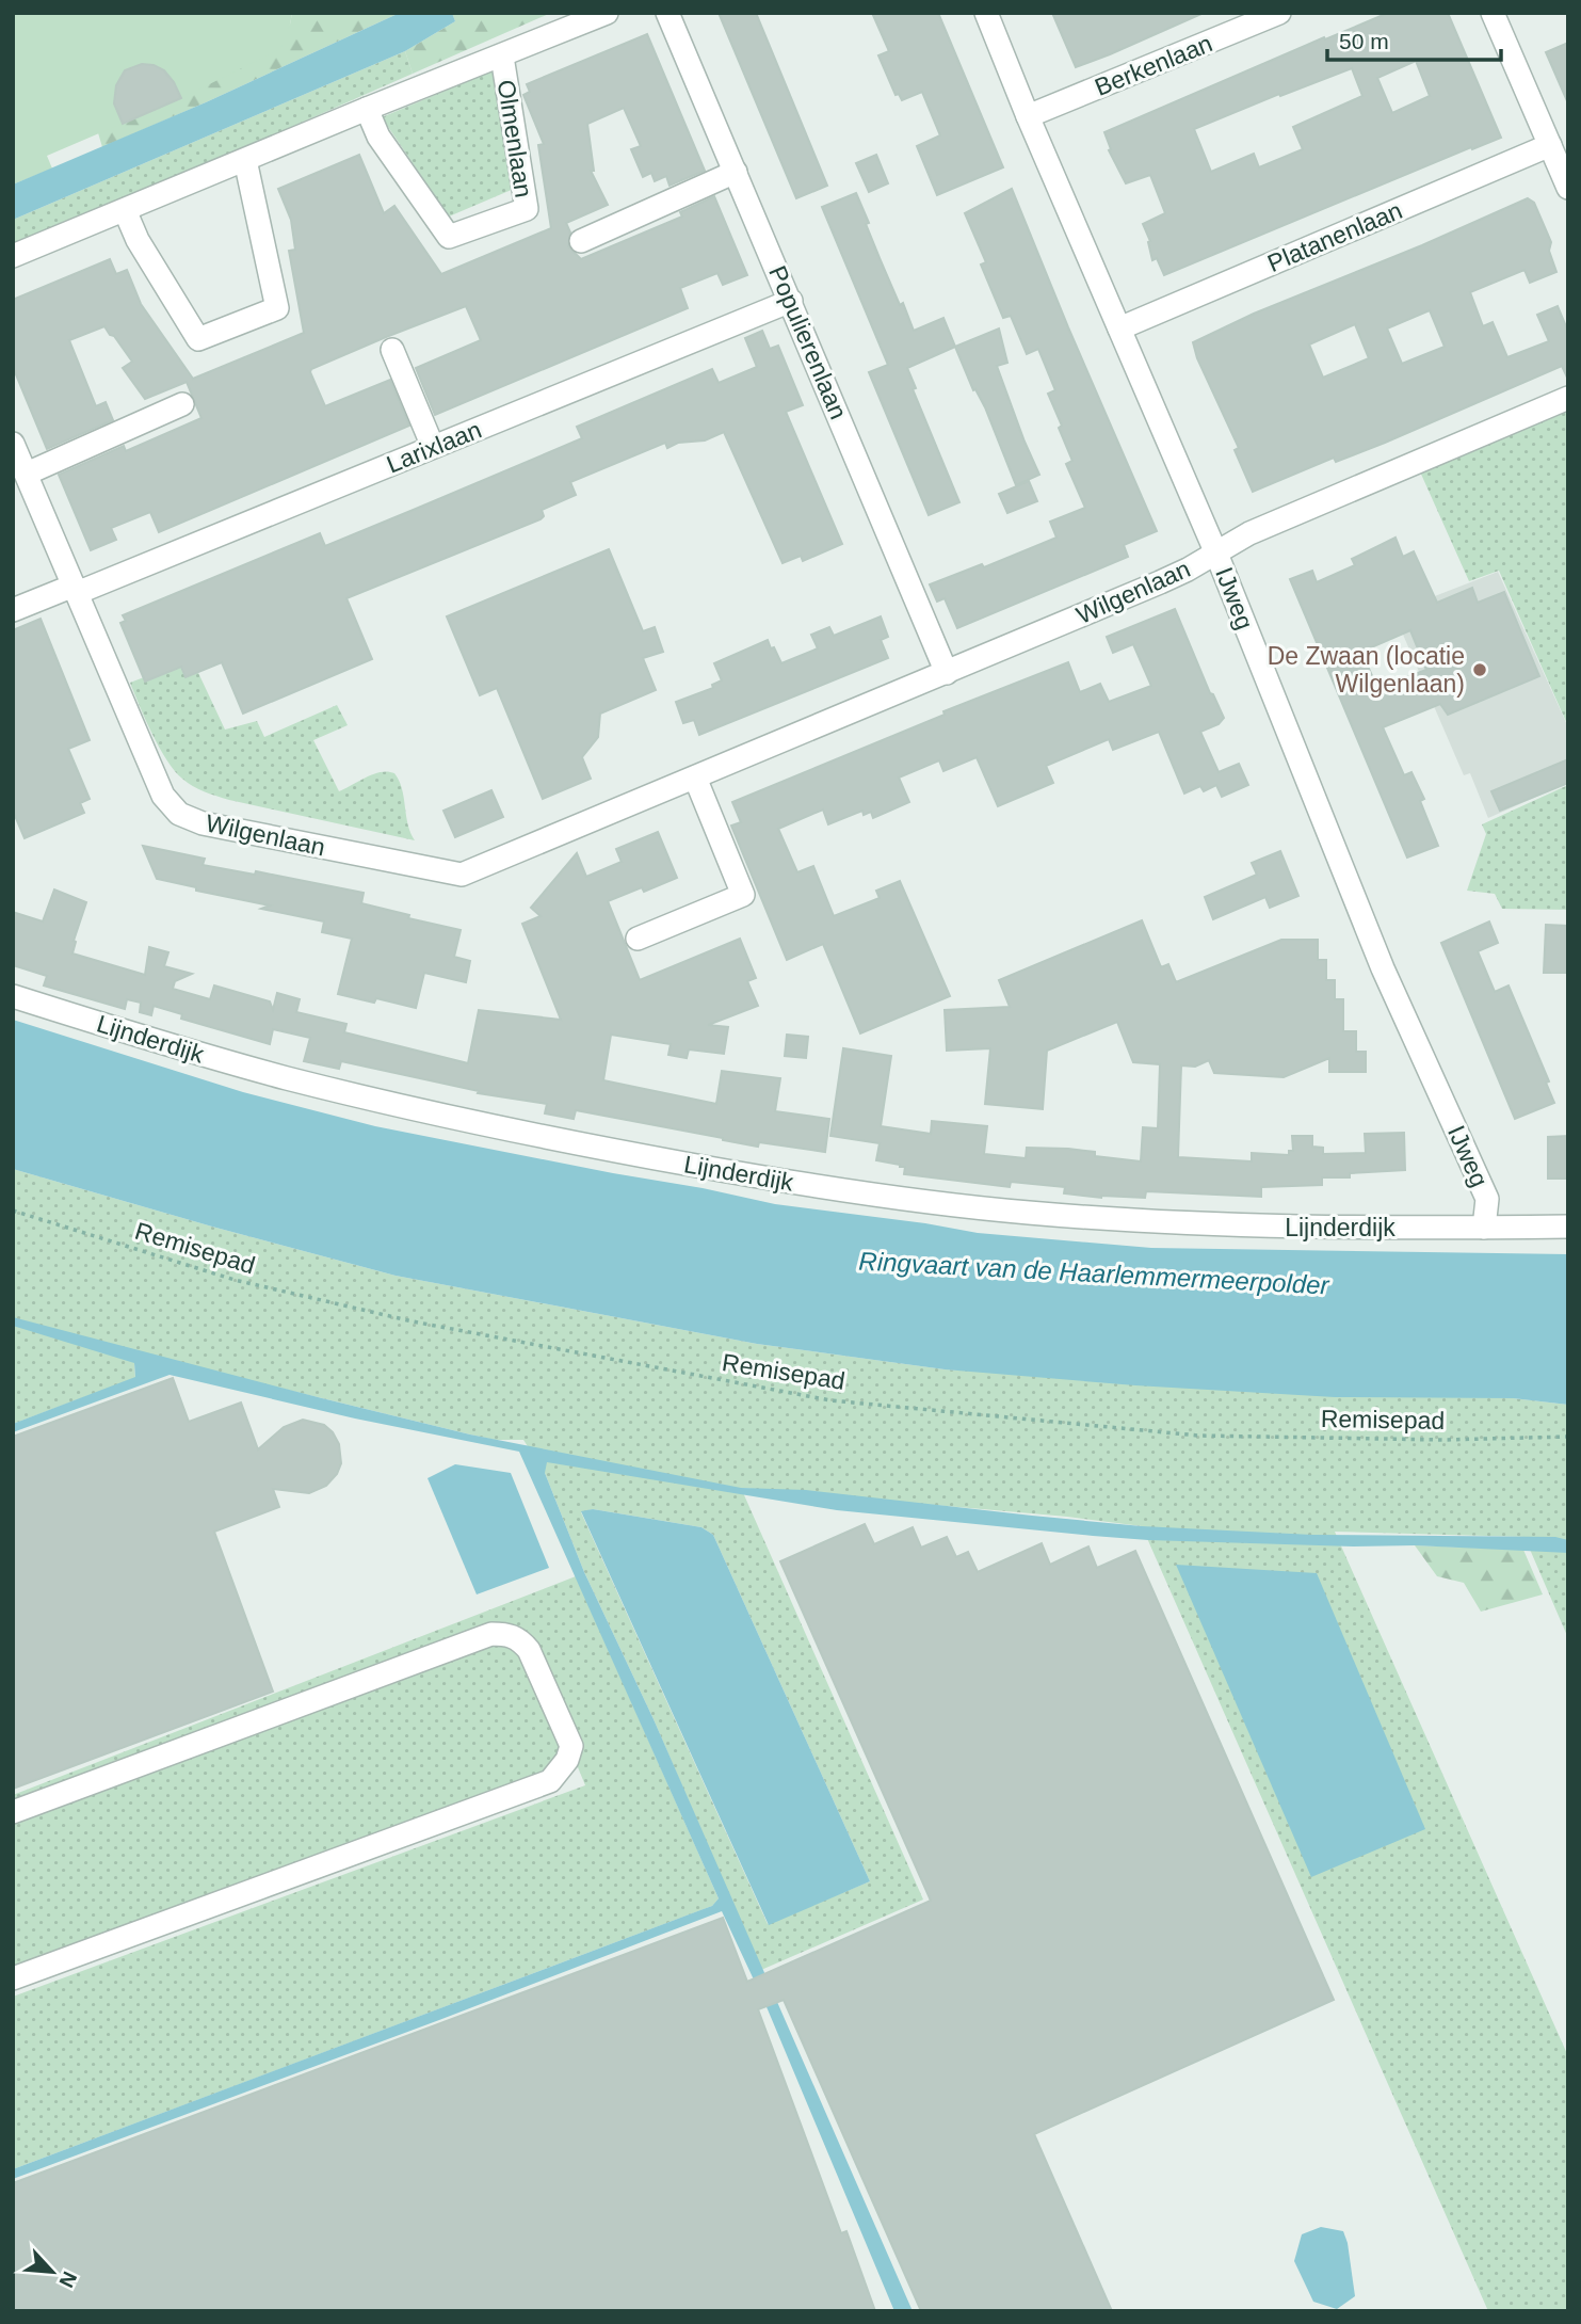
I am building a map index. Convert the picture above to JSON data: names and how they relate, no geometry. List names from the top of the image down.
{
  "streets": {
    "street": [
      "Berkenlaan",
      "Olmenlaan",
      "Platanenlaan",
      "Populierenlaan",
      "Larixlaan",
      "Wilgenlaan",
      "IJweg",
      "Lijnderdijk"
    ],
    "path": ["Remisepad"]
  },
  "crossings": [
    ["Berkenlaan", "IJweg"],
    ["Platanenlaan", "IJweg"],
    ["Populierenlaan", "Larixlaan"],
    ["Populierenlaan", "Wilgenlaan"],
    ["Larixlaan", "Wilgenlaan"],
    ["Wilgenlaan", "IJweg"],
    ["IJweg", "Lijnderdijk"]
  ],
  "water": ["Ringvaart van de Haarlemmermeerpolder"],
  "places": ["De Zwaan (locatie Wilgenlaan)"],
  "scale_bar": "50 m",
  "north": "bottom right"
}
